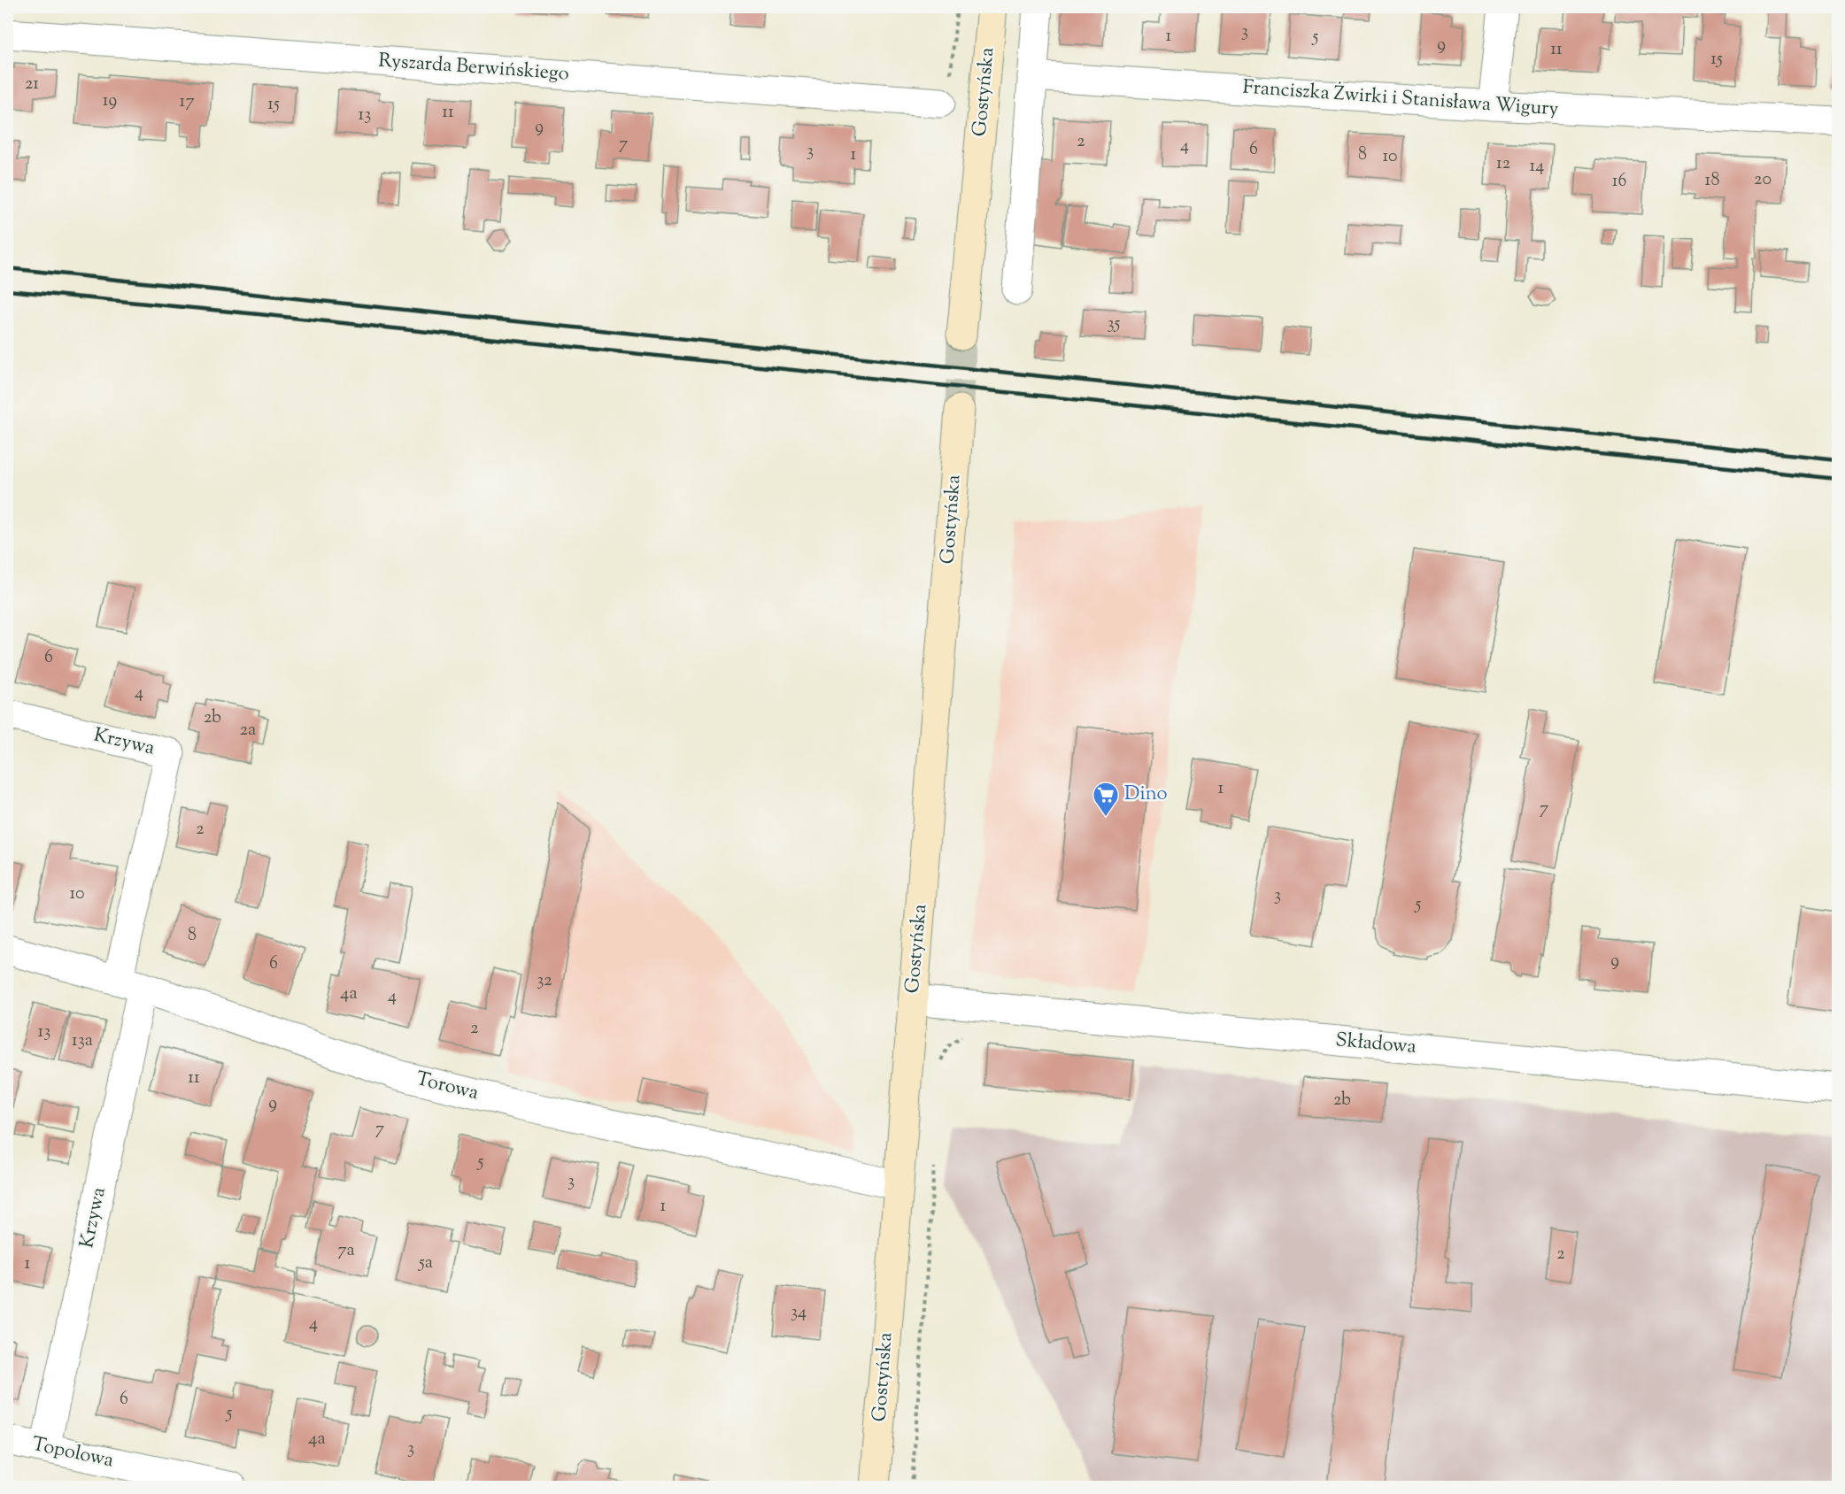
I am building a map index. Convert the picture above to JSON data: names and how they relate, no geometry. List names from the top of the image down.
{
  "streets": {
    "main road": ["Gostyńska"],
    "street": [
      "Ryszarda Berwińskiego",
      "Franciszka Żwirki i Stanisława Wigury",
      "Krzywa",
      "Składowa",
      "Torowa",
      "Topolowa"
    ]
  },
  "crossings": [
    ["Gostyńska", "Składowa"],
    ["Gostyńska", "Torowa"],
    ["Krzywa", "Torowa"],
    ["Krzywa", "Topolowa"]
  ],
  "places": {
    "supermarket": ["Dino"]
  },
  "house_numbers": [
    "3",
    "1",
    "5",
    "9",
    "11",
    "15",
    "21",
    "19",
    "17",
    "15",
    "11",
    "13",
    "9",
    "2",
    "7",
    "4",
    "6",
    "3",
    "1",
    "8",
    "10",
    "12",
    "14",
    "20",
    "18",
    "16",
    "35",
    "6",
    "4",
    "2b",
    "2a",
    "1",
    "7",
    "2",
    "10",
    "3",
    "5",
    "8",
    "9",
    "6",
    "32",
    "4a",
    "4",
    "2",
    "13",
    "13a",
    "11",
    "2b",
    "9",
    "7",
    "5",
    "3",
    "1",
    "7a",
    "2",
    "5a",
    "1",
    "34",
    "4",
    "6",
    "5",
    "4a",
    "3"
  ]
}
